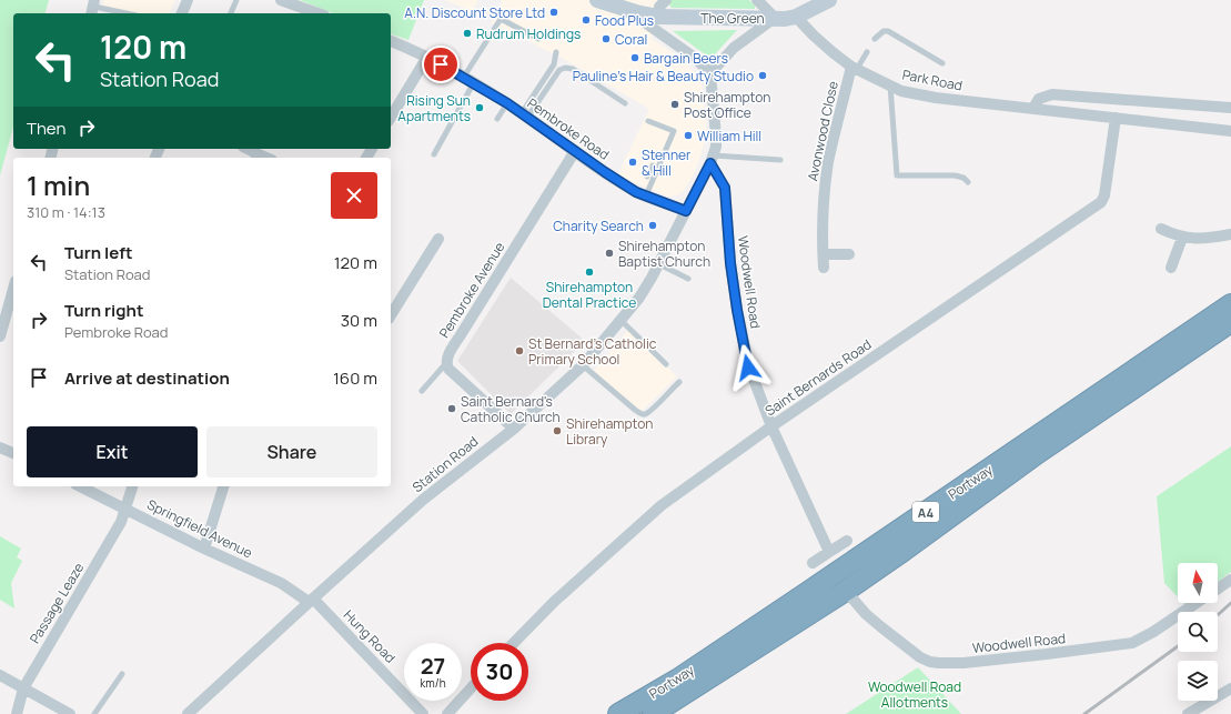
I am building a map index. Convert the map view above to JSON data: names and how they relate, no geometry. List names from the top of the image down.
{
  "streets": {
    "highway": ["Portway", "A4"],
    "main road": ["The Green"],
    "street": [
      "Park Road",
      "Pembroke Road",
      "Avonwood Close",
      "Woodwell Road",
      "Pembroke Avenue",
      "Saint Bernards Road",
      "Station Road",
      "Springfield Avenue",
      "Passage Leaze",
      "Hung Road"
    ]
  },
  "crossings": [
    ["The Green", "Station Road"],
    ["Park Road", "Avonwood Close"],
    ["Park Road", "Saint Bernards Road"],
    ["Pembroke Road", "Pembroke Avenue"],
    ["Pembroke Road", "Station Road"],
    ["Woodwell Road", "Saint Bernards Road"],
    ["Woodwell Road", "Station Road"],
    ["Woodwell Road", "Portway"],
    ["Station Road", "Springfield Avenue"],
    ["Station Road", "Hung Road"],
    ["Springfield Avenue", "Passage Leaze"],
    ["Springfield Avenue", "Hung Road"]
  ],
  "parks": ["Woodwell Road Allotments"],
  "places": [
    "A.N. Discount Store Ltd",
    "Food Plus",
    "Rudrum Holdings",
    "Coral",
    "Bargain Beers",
    "Pauline's Hair & Beauty Studio",
    "Shirehampton Post Office",
    "Rising Sun Apartments",
    "William Hill",
    "Stenner & Hill",
    "Charity Search",
    "Shirehampton Baptist Church",
    "Shirehampton Dental Practice",
    "St Bernard's Catholic Primary School",
    "Saint Bernard's Catholic Church",
    "Shirehampton Library"
  ],
  "north": "top",
  "page": {
    "turn": ["120 m", "Station Road"],
    "then": "Then",
    "heading": ["1 min", "310 m · 14:13"],
    "list": [
      {
        "name": "Turn left",
        "note": "Station Road",
        "value": "120 m"
      },
      {
        "name": "Turn right",
        "note": "Pembroke Road",
        "value": "30 m"
      },
      {
        "name": "Arrive at destination",
        "value": "160 m"
      }
    ],
    "buttons": ["Exit", "Share"],
    "speed": "27 km/h",
    "limit": "30"
  }
}
